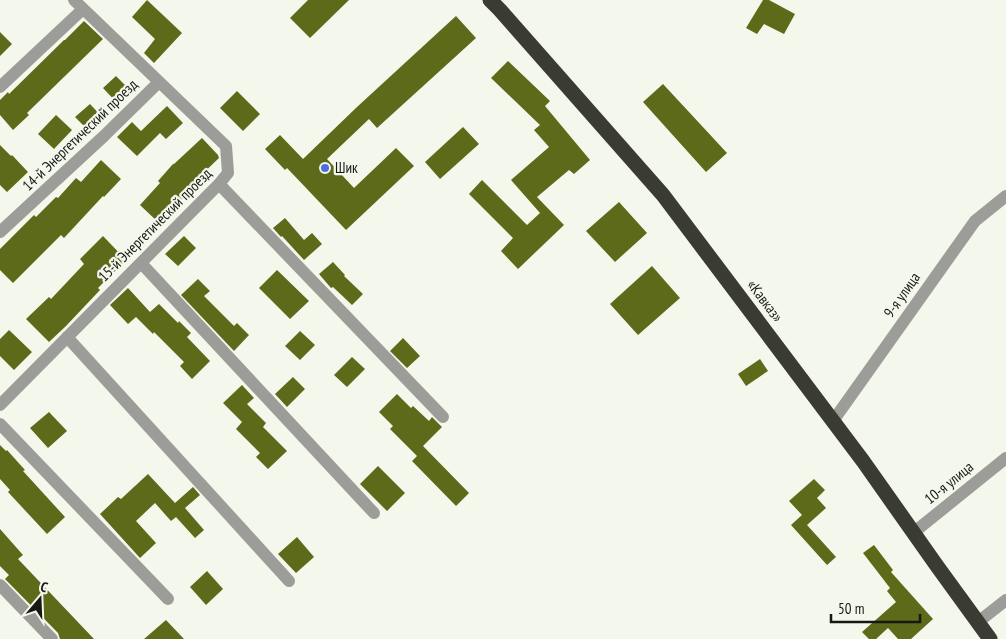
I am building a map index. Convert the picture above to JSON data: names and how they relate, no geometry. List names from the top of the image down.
{
  "streets": {
    "highway": ["«Кавказ»"],
    "street": [
      "14-й Энергетический проезд",
      "15-й Энергетический проезд",
      "9-я улица",
      "10-я улица"
    ]
  },
  "crossings": [
    ["14-й Энергетический проезд", "15-й Энергетический проезд"],
    ["9-я улица", "«Кавказ»"],
    ["«Кавказ»", "10-я улица"]
  ],
  "places": ["Шик"],
  "scale_bar": "50 m",
  "north": "top"
}
